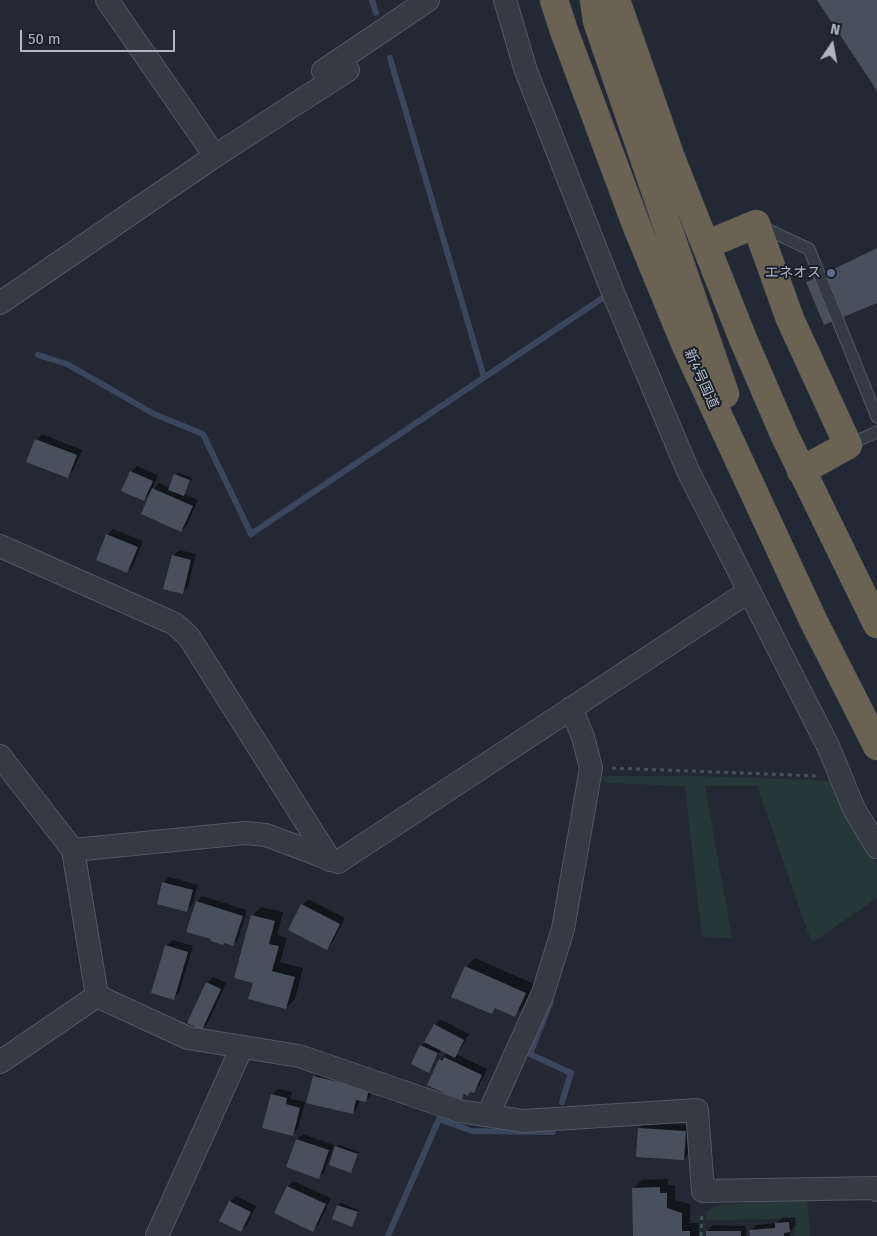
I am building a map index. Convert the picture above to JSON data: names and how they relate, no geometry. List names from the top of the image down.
{
  "streets": {
    "highway": ["新4号国道"]
  },
  "places": ["エネオス"],
  "scale_bar": "50 m",
  "north": "top"
}
